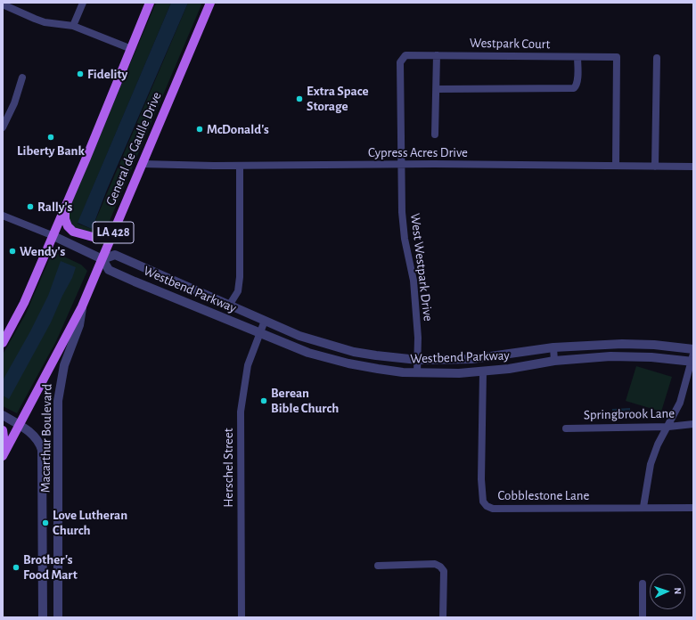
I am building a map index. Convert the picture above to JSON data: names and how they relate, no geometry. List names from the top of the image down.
{
  "streets": {
    "main road": ["General de Gaulle Drive", "LA 428"],
    "street": [
      "Westpark Court",
      "Cypress Acres Drive",
      "West Westpark Drive",
      "Westbend Parkway",
      "Springbrook Lane",
      "Macarthur Boulevard",
      "Herschel Street",
      "Cobblestone Lane"
    ]
  },
  "crossings": [
    ["Westpark Court", "Cypress Acres Drive"],
    ["Westpark Court", "West Westpark Drive"],
    ["General de Gaulle Drive", "Cypress Acres Drive"],
    ["General de Gaulle Drive", "Westbend Parkway"],
    ["General de Gaulle Drive", "Macarthur Boulevard"],
    ["Cypress Acres Drive", "West Westpark Drive"],
    ["West Westpark Drive", "Westbend Parkway"],
    ["Westbend Parkway", "Herschel Street"],
    ["Westbend Parkway", "Cobblestone Lane"]
  ],
  "places": [
    "Fidelity",
    "Extra Space Storage",
    "McDonald's",
    "Liberty Bank",
    "Rally's",
    "Wendy's",
    "Berean Bible Church",
    "Love Lutheran Church",
    "Brother's Food Mart"
  ],
  "north": "right"
}
